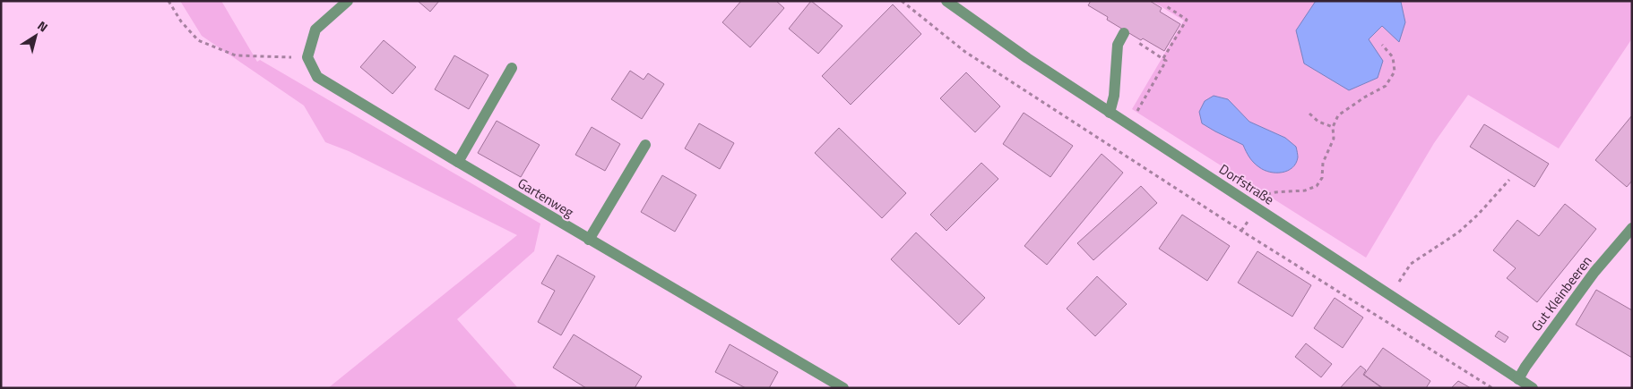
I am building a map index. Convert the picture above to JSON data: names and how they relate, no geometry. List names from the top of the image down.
{
  "streets": {
    "street": ["Dorfstraße", "Gartenweg", "Gut Kleinbeeren"]
  },
  "crossings": [
    ["Dorfstraße", "Gut Kleinbeeren"]
  ],
  "north": "top right"
}
